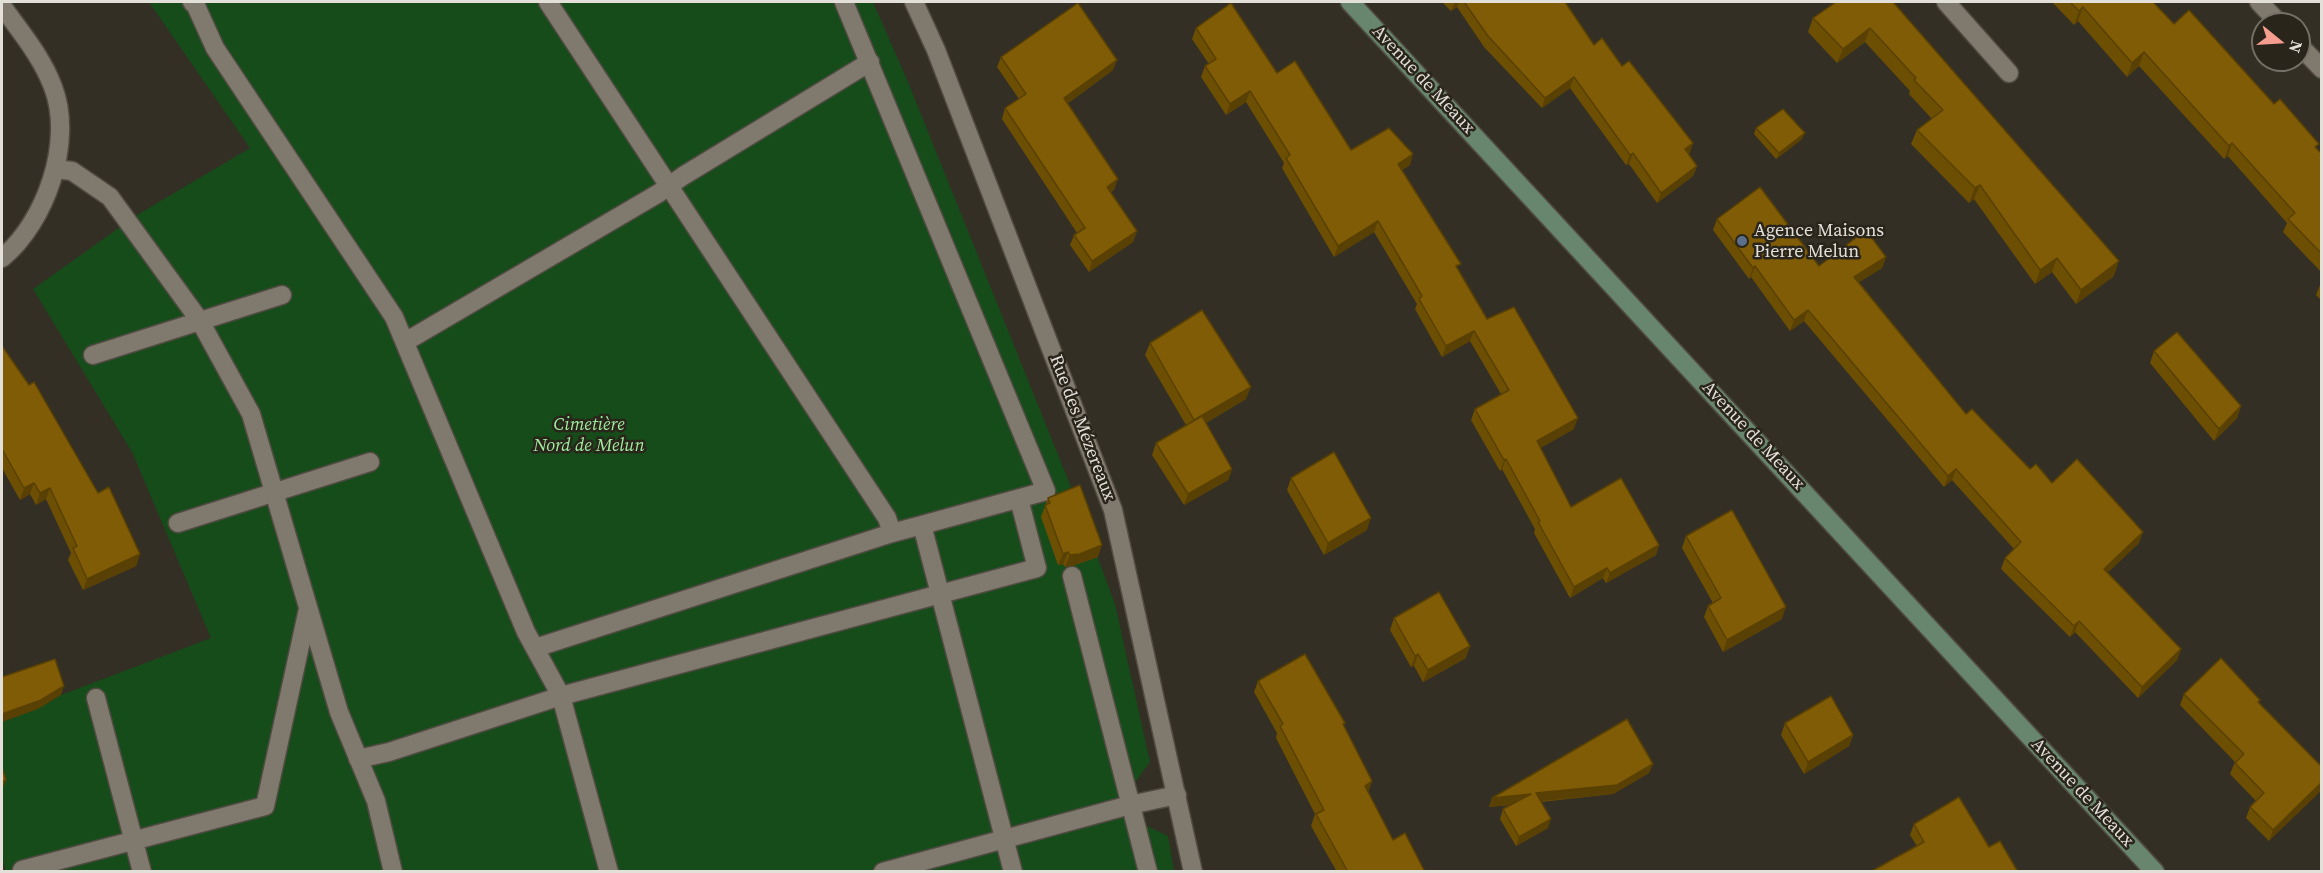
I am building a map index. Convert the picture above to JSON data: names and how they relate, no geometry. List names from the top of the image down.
{
  "streets": {
    "main road": ["Avenue de Meaux"],
    "street": ["Rue des Mézereaux"]
  },
  "parks": ["Cimetière Nord de Melun"],
  "places": ["Agence Maisons Pierre Melun"],
  "north": "right"
}
